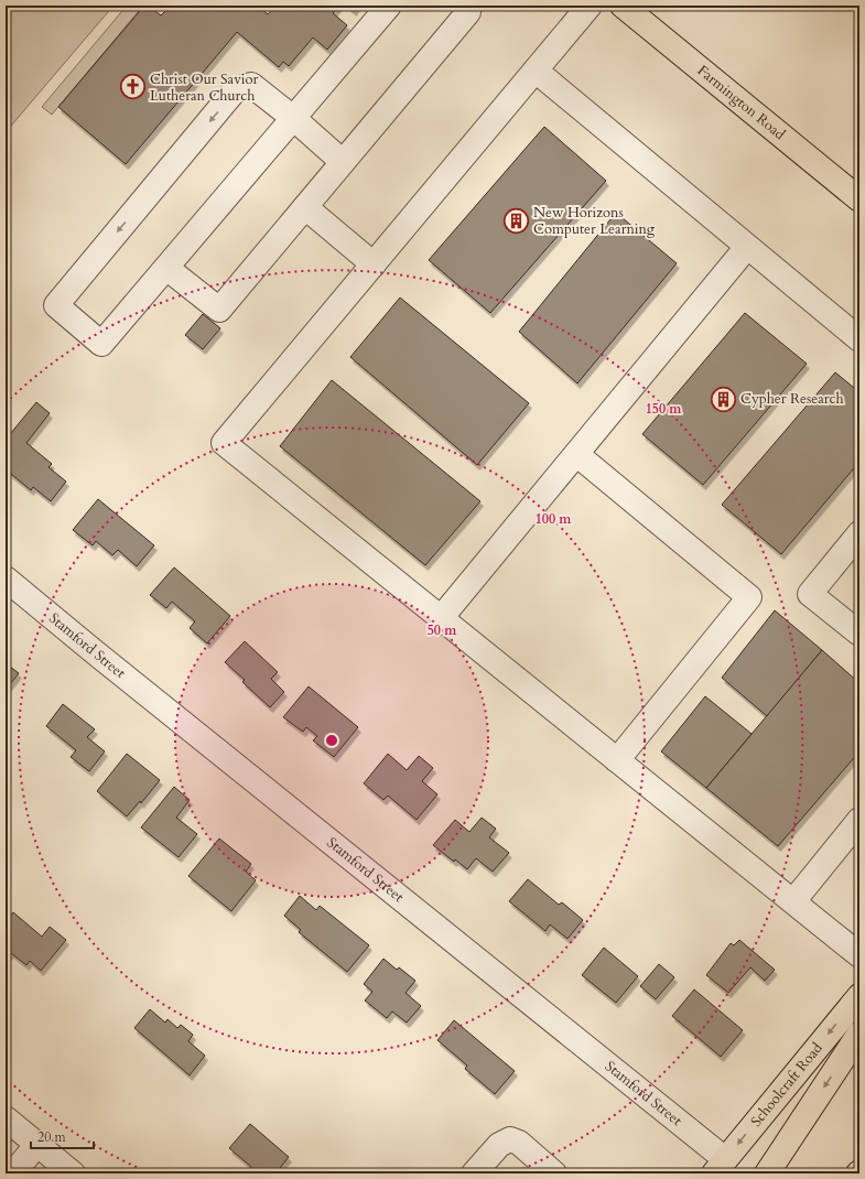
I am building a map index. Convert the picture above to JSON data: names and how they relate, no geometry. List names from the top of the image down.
{
  "streets": {
    "main road": ["Farmington Road", "Schoolcraft Road"],
    "street": ["Stamford Street"]
  },
  "crossings": [
    ["Stamford Street", "Schoolcraft Road"]
  ],
  "places": {
    "church": ["Christ Our Savior Lutheran Church"],
    "building": ["New Horizons Computer Learning", "Cypher Research"]
  },
  "scale_bar": "20 m",
  "rings": ["150 m", "100 m", "50 m"]
}
